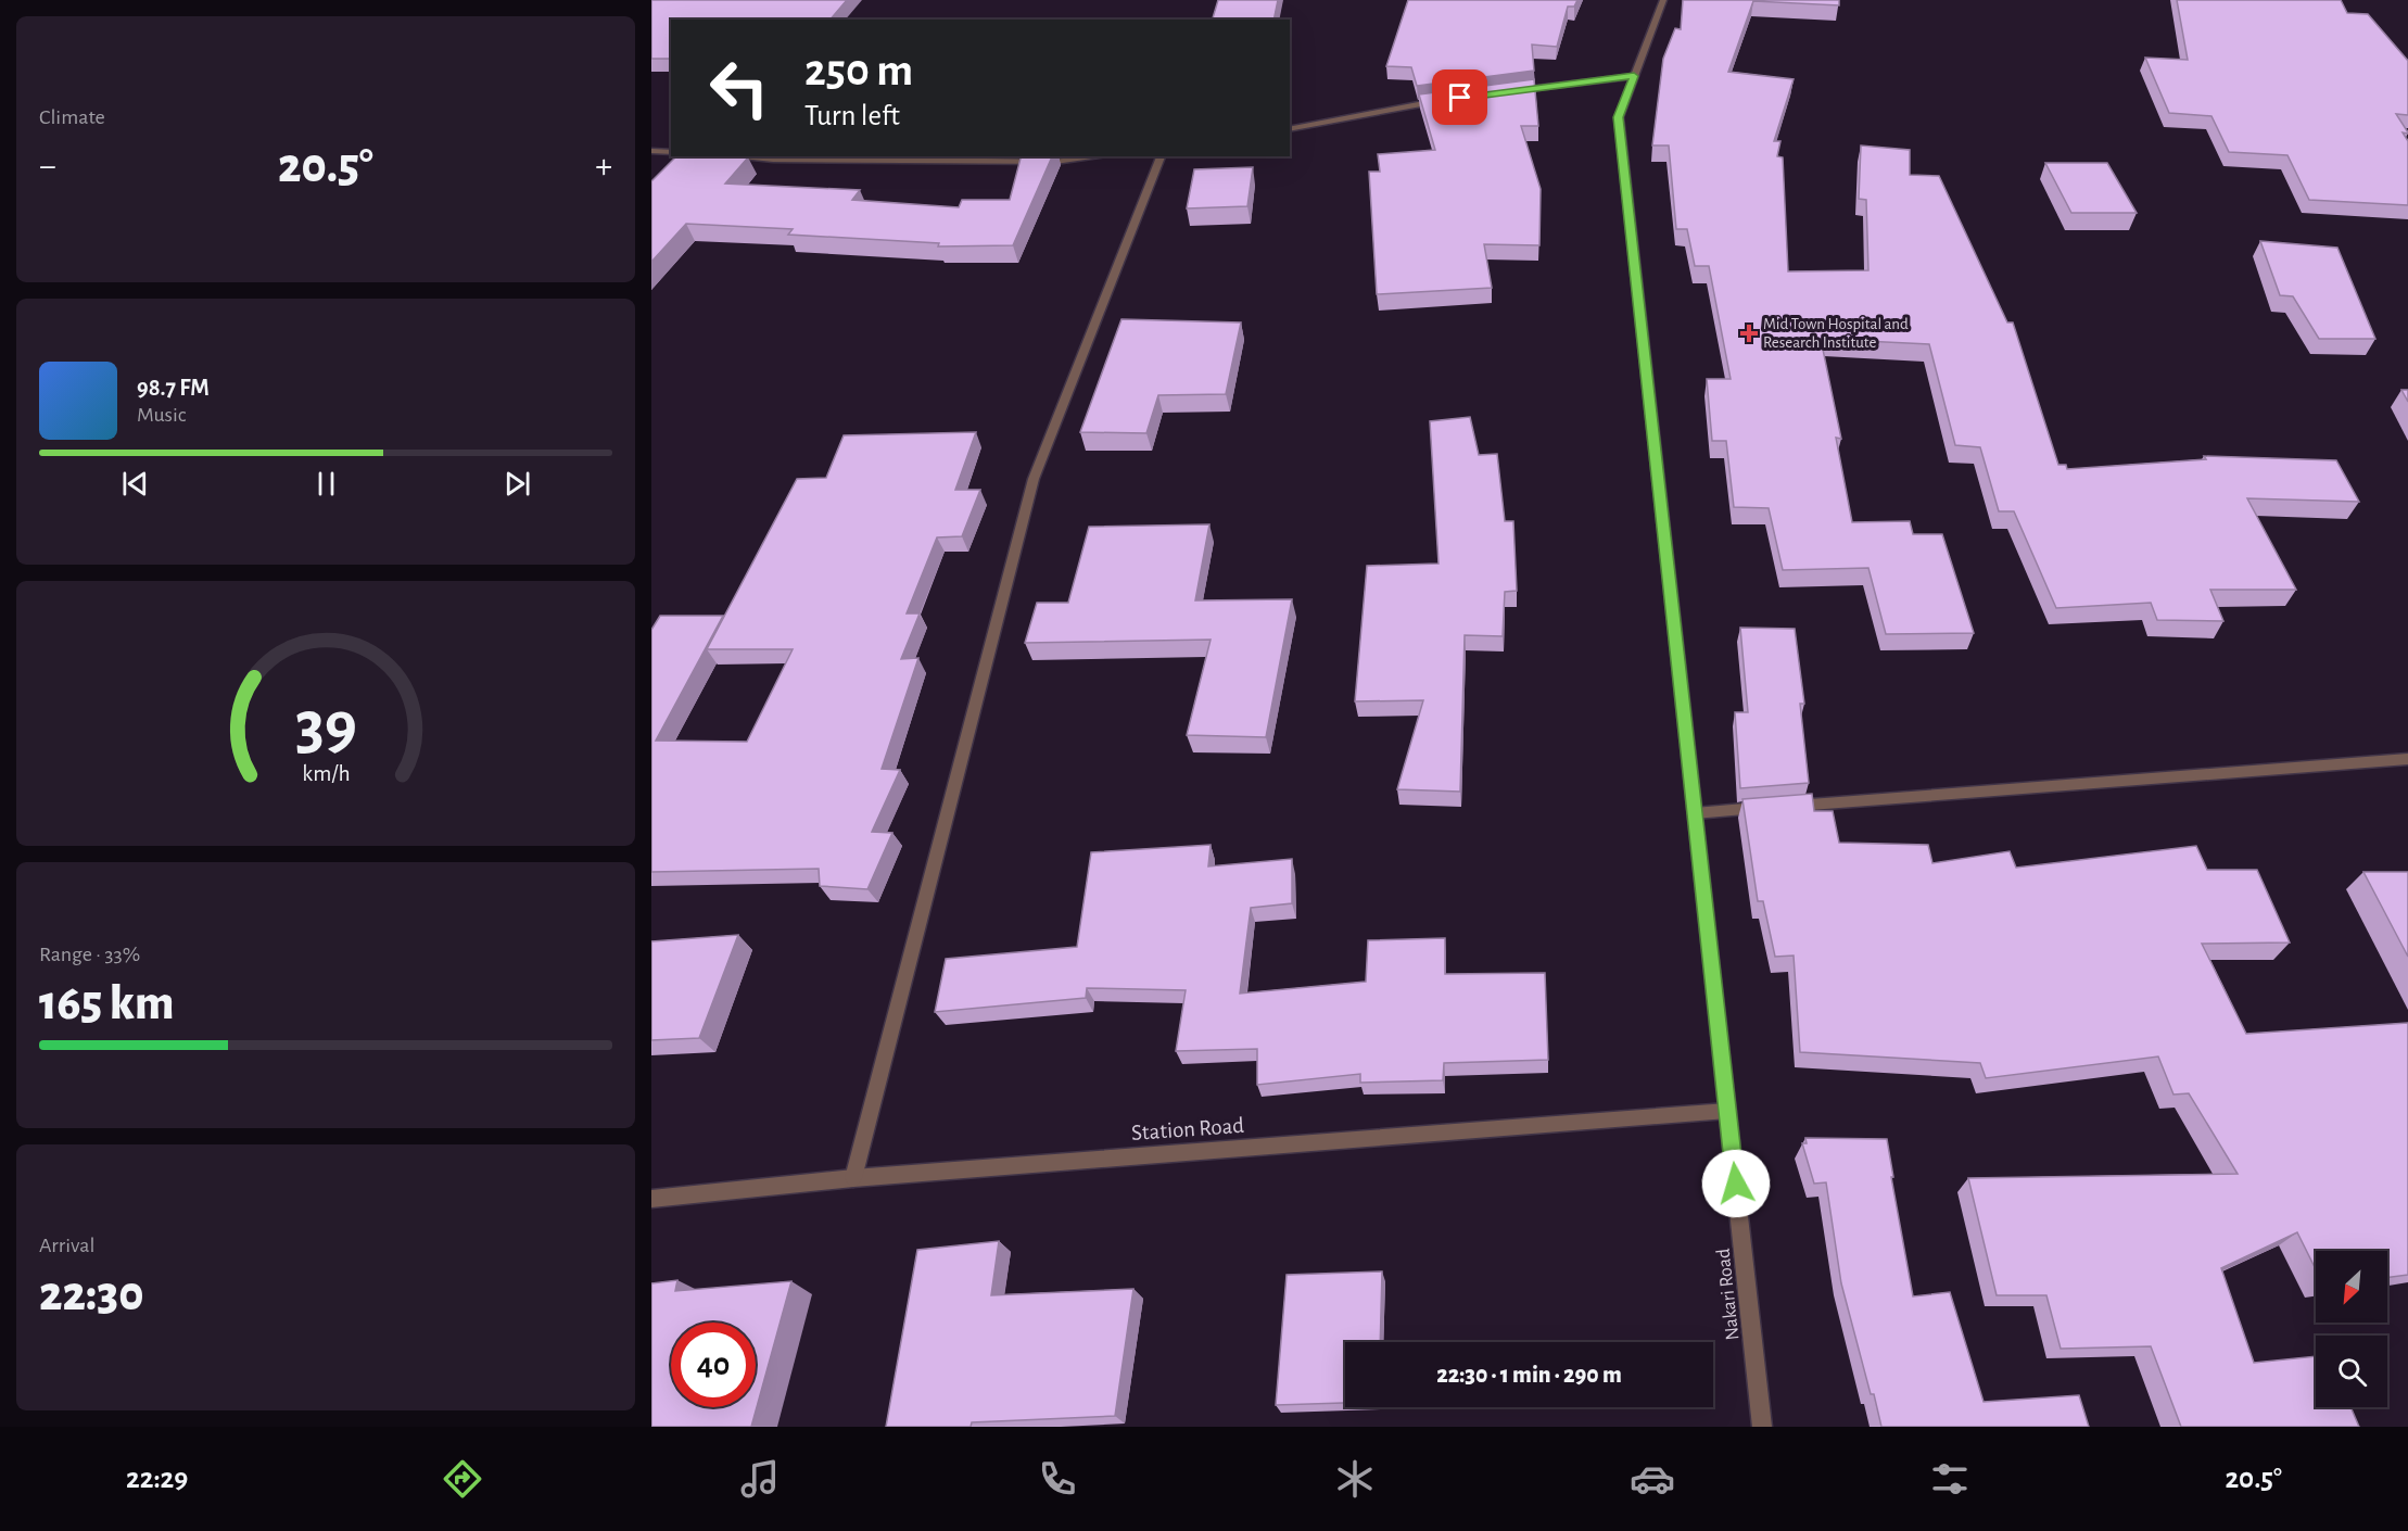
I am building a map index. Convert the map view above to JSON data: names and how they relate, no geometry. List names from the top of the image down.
{
  "streets": {
    "street": ["Station Road", "Nakari Road"]
  },
  "crossings": [
    ["Station Road", "Nakari Road"]
  ],
  "places": {
    "health": ["Mid Town Hospital and Research Institute"]
  },
  "north": "bottom left",
  "page": {
    "tile": [
      "Climate",
      ["Range · 33%", "165 km"],
      ["Arrival", "22:30"]
    ],
    "turn": ["250 m", "Turn left"],
    "heat": ["−", "20.5°", "+"],
    "song": ["98.7 FM", "Music"],
    "limit": "40",
    "trip": "22:30 · 1 min · 290 m",
    "tabs": ["22:29", "20.5°"],
    "gauge": ["39", "km/h"]
  }
}
